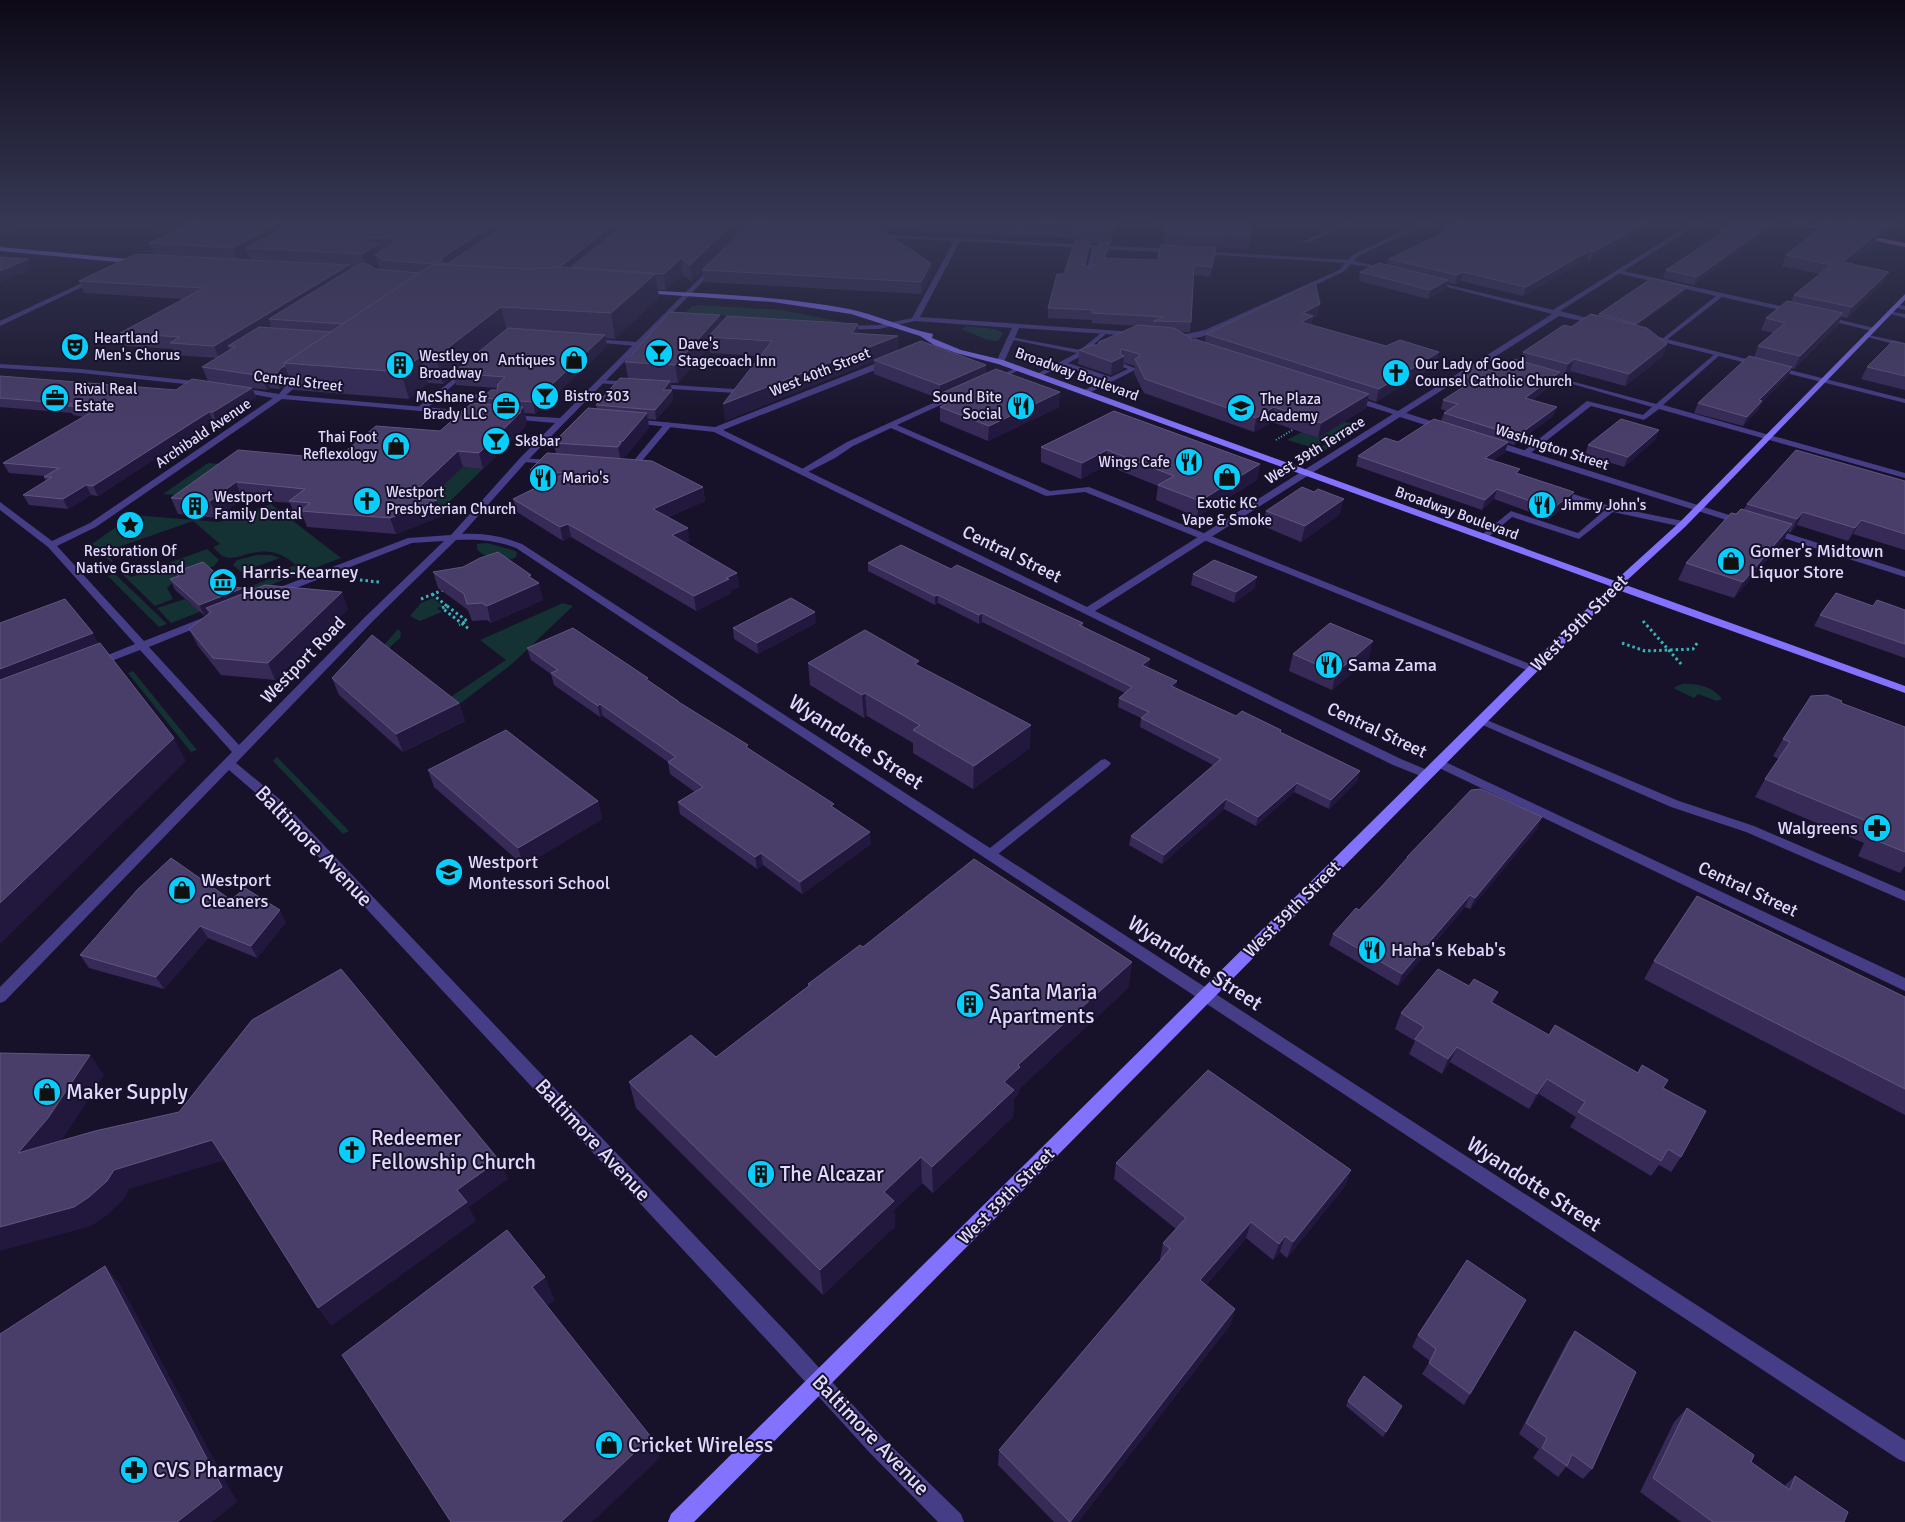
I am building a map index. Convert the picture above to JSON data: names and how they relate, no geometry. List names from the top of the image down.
{
  "streets": {
    "main road": ["Broadway Boulevard", "West 39th Street"],
    "street": [
      "West 40th Street",
      "Central Street",
      "Archibald Avenue",
      "Washington Street",
      "West 39th Terrace",
      "Westport Road",
      "Wyandotte Street",
      "Baltimore Avenue"
    ]
  },
  "crossings": [
    ["West 40th Street", "Central Street"],
    ["Broadway Boulevard", "West 39th Terrace"],
    ["Broadway Boulevard", "West 39th Street"],
    ["Broadway Boulevard", "Westport Road"],
    ["Central Street", "Archibald Avenue"],
    ["Central Street", "West 39th Terrace"],
    ["Central Street", "West 39th Street"],
    ["Archibald Avenue", "Baltimore Avenue"],
    ["Washington Street", "West 39th Street"],
    ["West 39th Street", "Wyandotte Street"],
    ["West 39th Street", "Baltimore Avenue"],
    ["Westport Road", "Wyandotte Street"],
    ["Westport Road", "Baltimore Avenue"]
  ],
  "places": {
    "theatre": ["Heartland Men's Chorus"],
    "bar": ["Dave's Stagecoach Inn", "Bistro 303", "Sk8bar"],
    "shop": [
      "Antiques",
      "Thai Foot Reflexology",
      "Exotic KC Vape & Smoke",
      "Gomer's Midtown Liquor Store",
      "Westport Cleaners",
      "Maker Supply",
      "Cricket Wireless"
    ],
    "building": [
      "Westley on Broadway",
      "Westport Family Dental",
      "Santa Maria Apartments",
      "The Alcazar"
    ],
    "church": ["Our Lady of Good Counsel Catholic Church", "Westport Presbyterian Church", "Redeemer Fellowship Church"],
    "office": ["Rival Real Estate", "McShane & Brady LLC"],
    "restaurant": [
      "Sound Bite Social",
      "Wings Cafe",
      "Mario's",
      "Jimmy John's",
      "Sama Zama",
      "Haha's Kebab's"
    ],
    "school or university": ["The Plaza Academy", "Westport Montessori School"],
    "place": ["Restoration Of Native Grassland"],
    "museum": ["Harris-Kearney House"],
    "pharmacy": ["Walgreens", "CVS Pharmacy"]
  }
}
